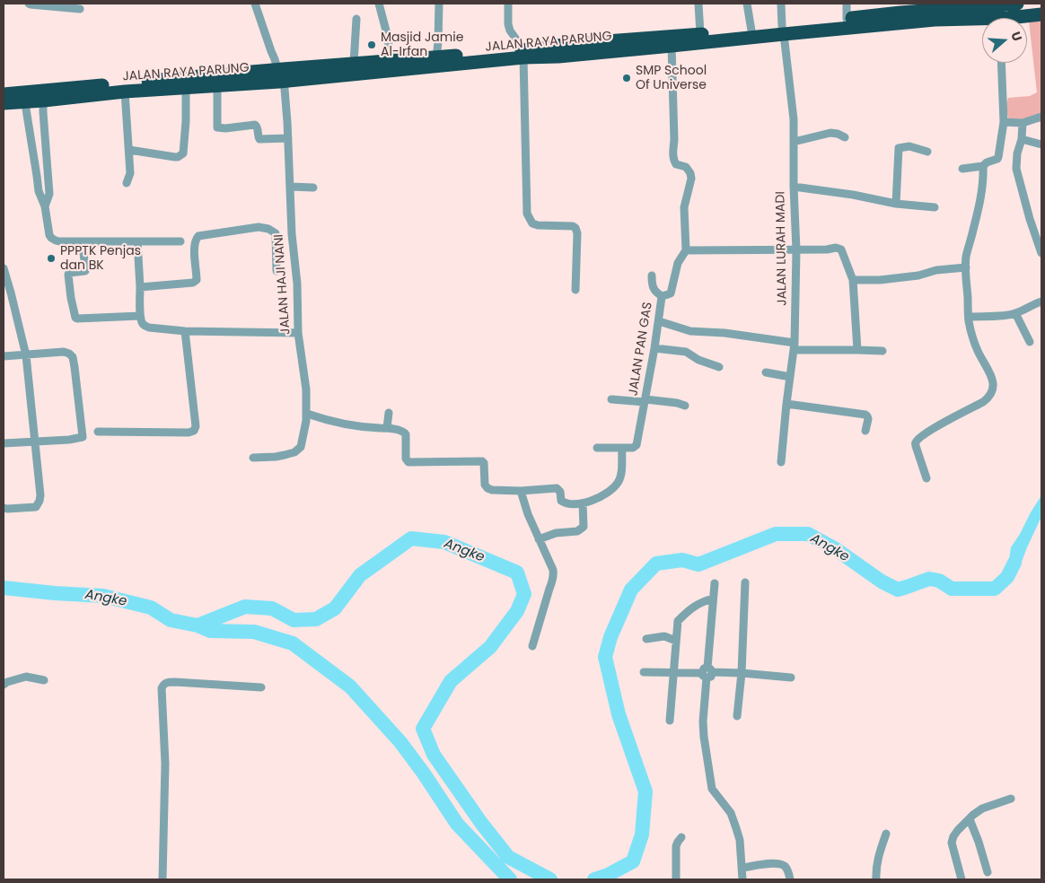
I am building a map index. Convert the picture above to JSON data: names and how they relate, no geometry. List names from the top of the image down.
{
  "streets": {
    "highway": ["JALAN RAYA PARUNG"],
    "street": ["JALAN LURAH MADI", "JALAN HAJI NANI", "JALAN PAN GAS"]
  },
  "crossings": [
    ["JALAN RAYA PARUNG", "JALAN LURAH MADI"],
    ["JALAN RAYA PARUNG", "JALAN HAJI NANI"],
    ["JALAN RAYA PARUNG", "JALAN PAN GAS"]
  ],
  "water": ["Angke"],
  "places": ["Masjid Jamie Al-Irfan", "SMP School Of Universe", "PPPTK Penjas dan BK"],
  "north": "right"
}
